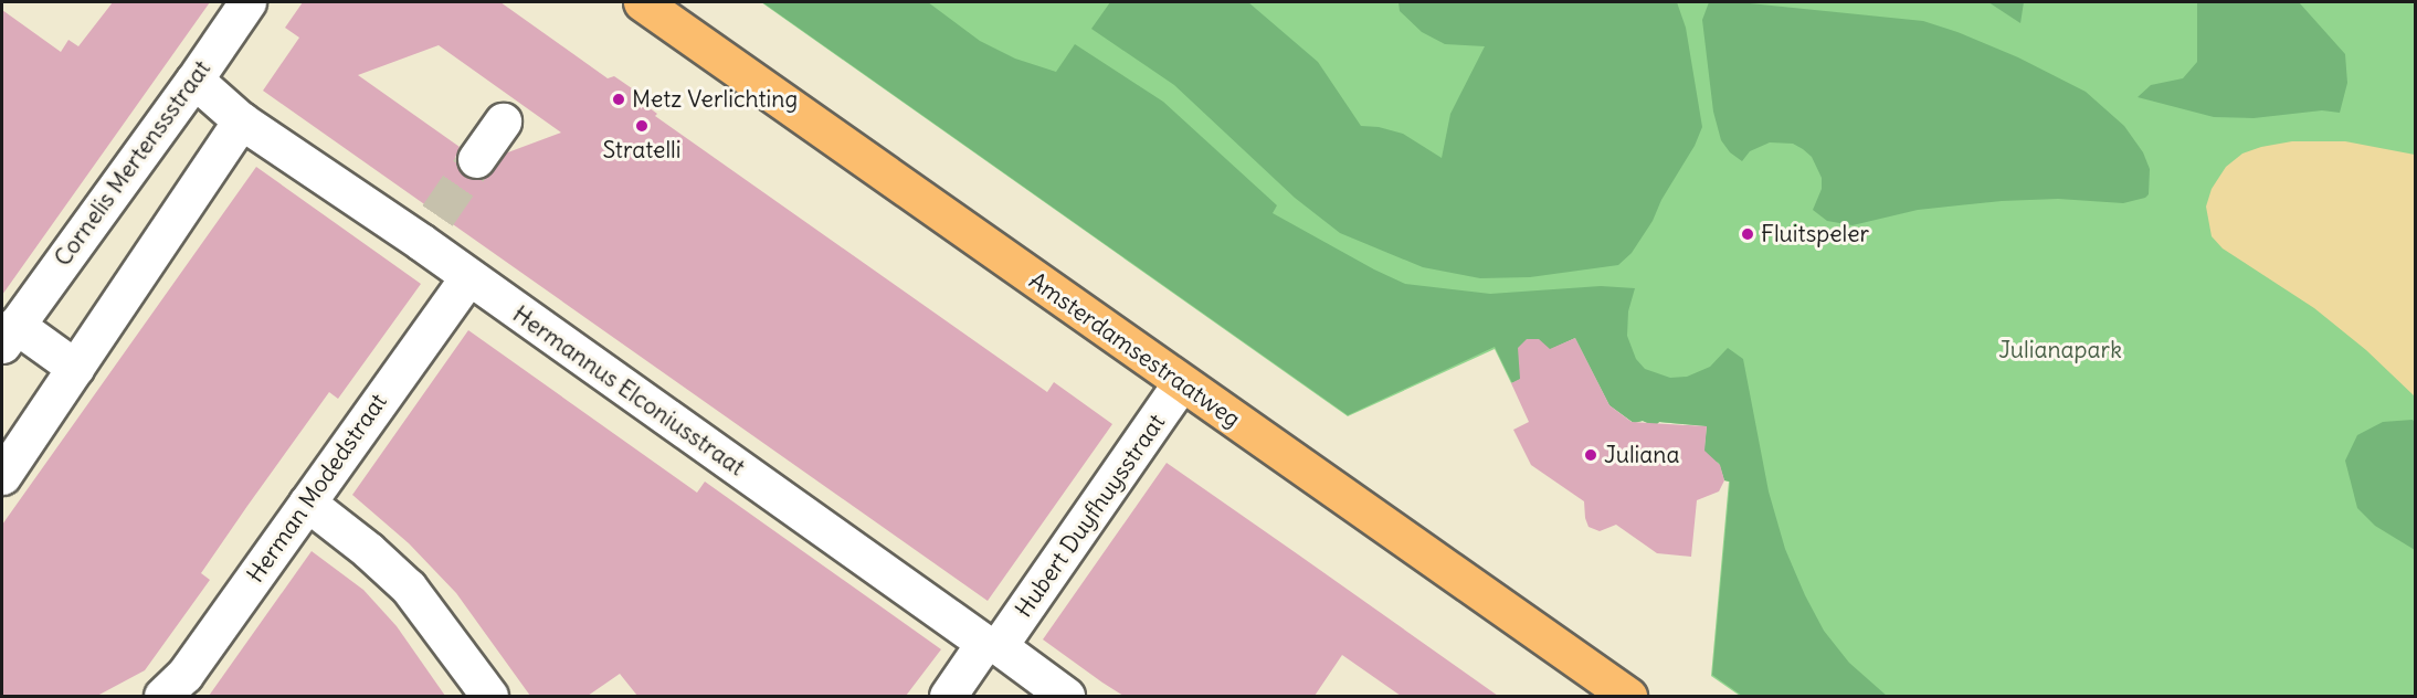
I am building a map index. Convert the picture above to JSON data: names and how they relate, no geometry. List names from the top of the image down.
{
  "streets": {
    "main road": ["Amsterdamsestraatweg"],
    "street": [
      "Cornelis Mertenssstraat",
      "Hermannus Elconiusstraat",
      "Herman Modedstraat",
      "Hubert Duyfhuysstraat"
    ]
  },
  "crossings": [
    ["Cornelis Mertenssstraat", "Hermannus Elconiusstraat"],
    ["Amsterdamsestraatweg", "Hubert Duyfhuysstraat"],
    ["Hermannus Elconiusstraat", "Herman Modedstraat"],
    ["Hermannus Elconiusstraat", "Hubert Duyfhuysstraat"]
  ],
  "parks": ["Julianapark"],
  "places": [
    "Metz Verlichting",
    "Stratelli",
    "Fluitspeler",
    "Juliana"
  ]
}
